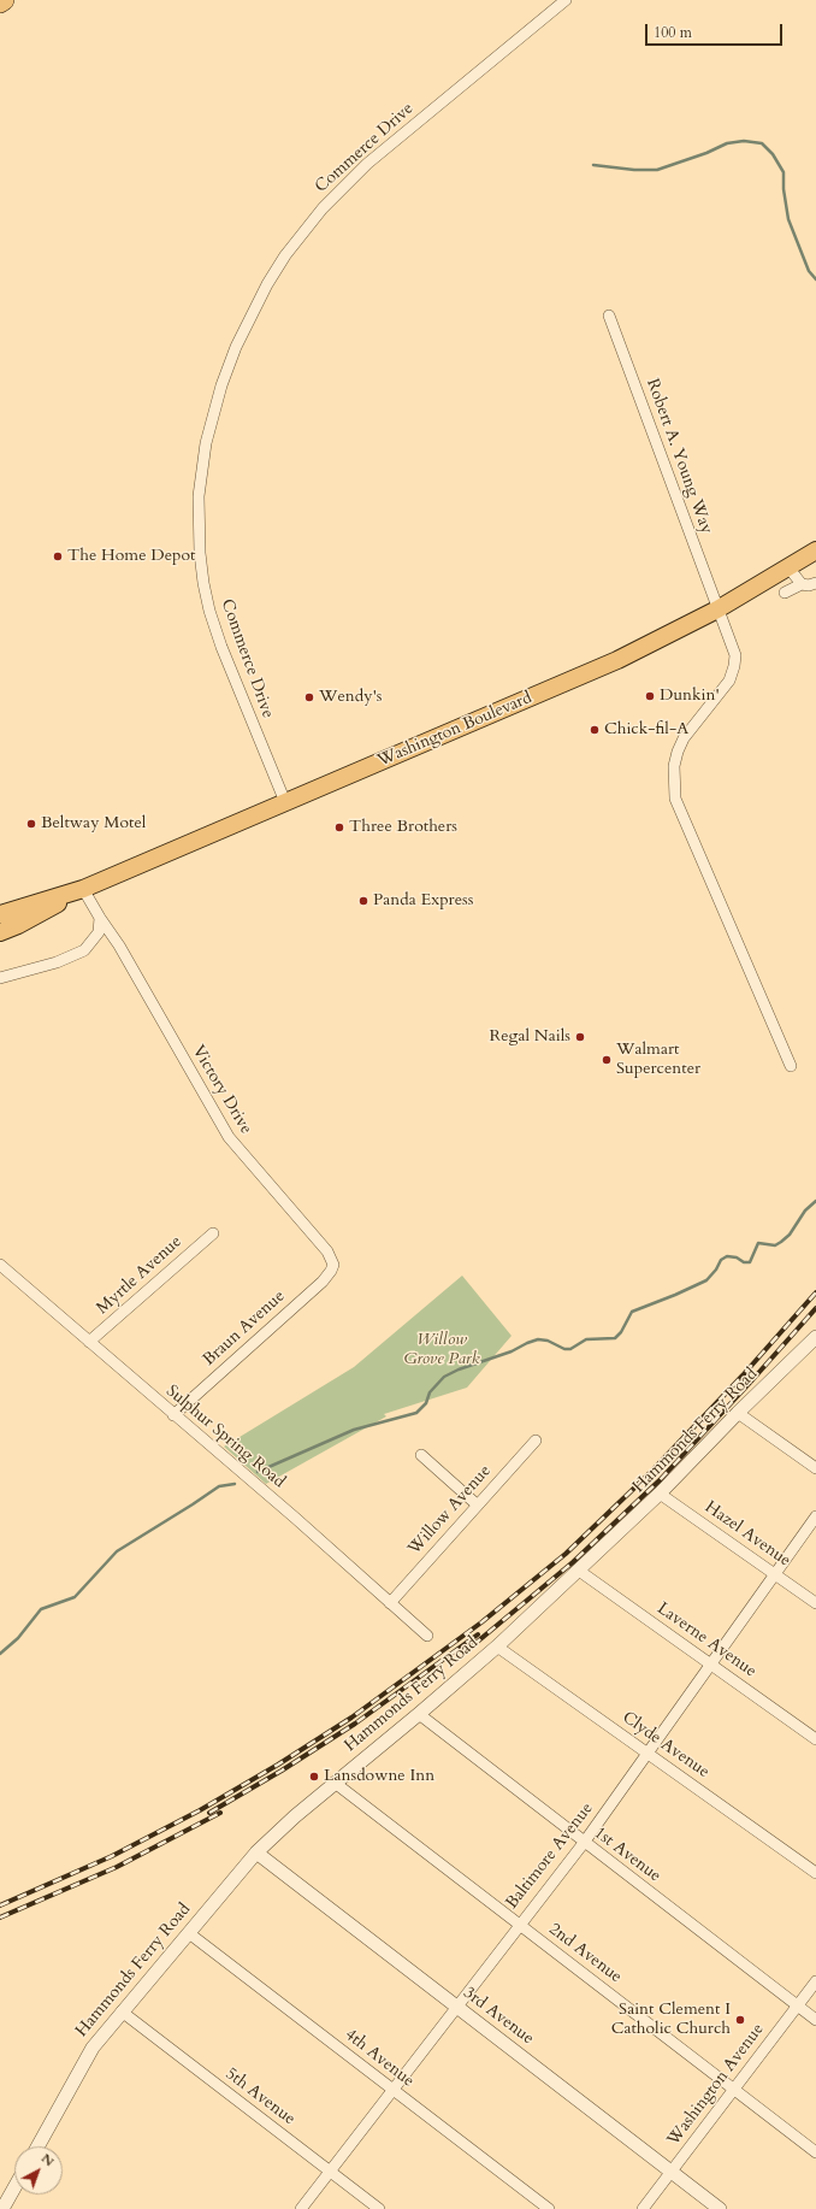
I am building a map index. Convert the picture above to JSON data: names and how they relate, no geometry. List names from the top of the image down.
{
  "streets": {
    "main road": ["Washington Boulevard"],
    "street": [
      "Commerce Drive",
      "Robert A. Young Way",
      "Victory Drive",
      "Myrtle Avenue",
      "Braun Avenue",
      "Hammonds Ferry Road",
      "Sulphur Spring Road",
      "Willow Avenue",
      "Hazel Avenue",
      "Laverne Avenue",
      "Clyde Avenue",
      "1st Avenue",
      "Baltimore Avenue",
      "2nd Avenue",
      "3rd Avenue",
      "4th Avenue",
      "Washington Avenue",
      "5th Avenue"
    ]
  },
  "crossings": [
    ["Commerce Drive", "Washington Boulevard"],
    ["Robert A. Young Way", "Washington Boulevard"],
    ["Victory Drive", "Braun Avenue"],
    ["Myrtle Avenue", "Sulphur Spring Road"],
    ["Braun Avenue", "Sulphur Spring Road"],
    ["Hammonds Ferry Road", "Hazel Avenue"],
    ["Hammonds Ferry Road", "Laverne Avenue"],
    ["Hammonds Ferry Road", "Clyde Avenue"],
    ["Hammonds Ferry Road", "1st Avenue"],
    ["Hammonds Ferry Road", "2nd Avenue"],
    ["Hammonds Ferry Road", "3rd Avenue"],
    ["Hammonds Ferry Road", "4th Avenue"],
    ["Hammonds Ferry Road", "5th Avenue"],
    ["Sulphur Spring Road", "Willow Avenue"],
    ["Hazel Avenue", "Baltimore Avenue"],
    ["Laverne Avenue", "Baltimore Avenue"],
    ["Clyde Avenue", "Baltimore Avenue"],
    ["1st Avenue", "Baltimore Avenue"],
    ["1st Avenue", "Washington Avenue"],
    ["Baltimore Avenue", "2nd Avenue"],
    ["Baltimore Avenue", "3rd Avenue"],
    ["Baltimore Avenue", "4th Avenue"],
    ["Baltimore Avenue", "5th Avenue"],
    ["2nd Avenue", "Washington Avenue"],
    ["3rd Avenue", "Washington Avenue"]
  ],
  "parks": ["Willow Grove Park"],
  "places": [
    "The Home Depot",
    "Dunkin'",
    "Wendy's",
    "Chick-fil-A",
    "Beltway Motel",
    "Three Brothers",
    "Panda Express",
    "Regal Nails",
    "Walmart Supercenter",
    "Lansdowne Inn",
    "Saint Clement I Catholic Church"
  ],
  "scale_bar": "100 m",
  "north": "top right"
}
